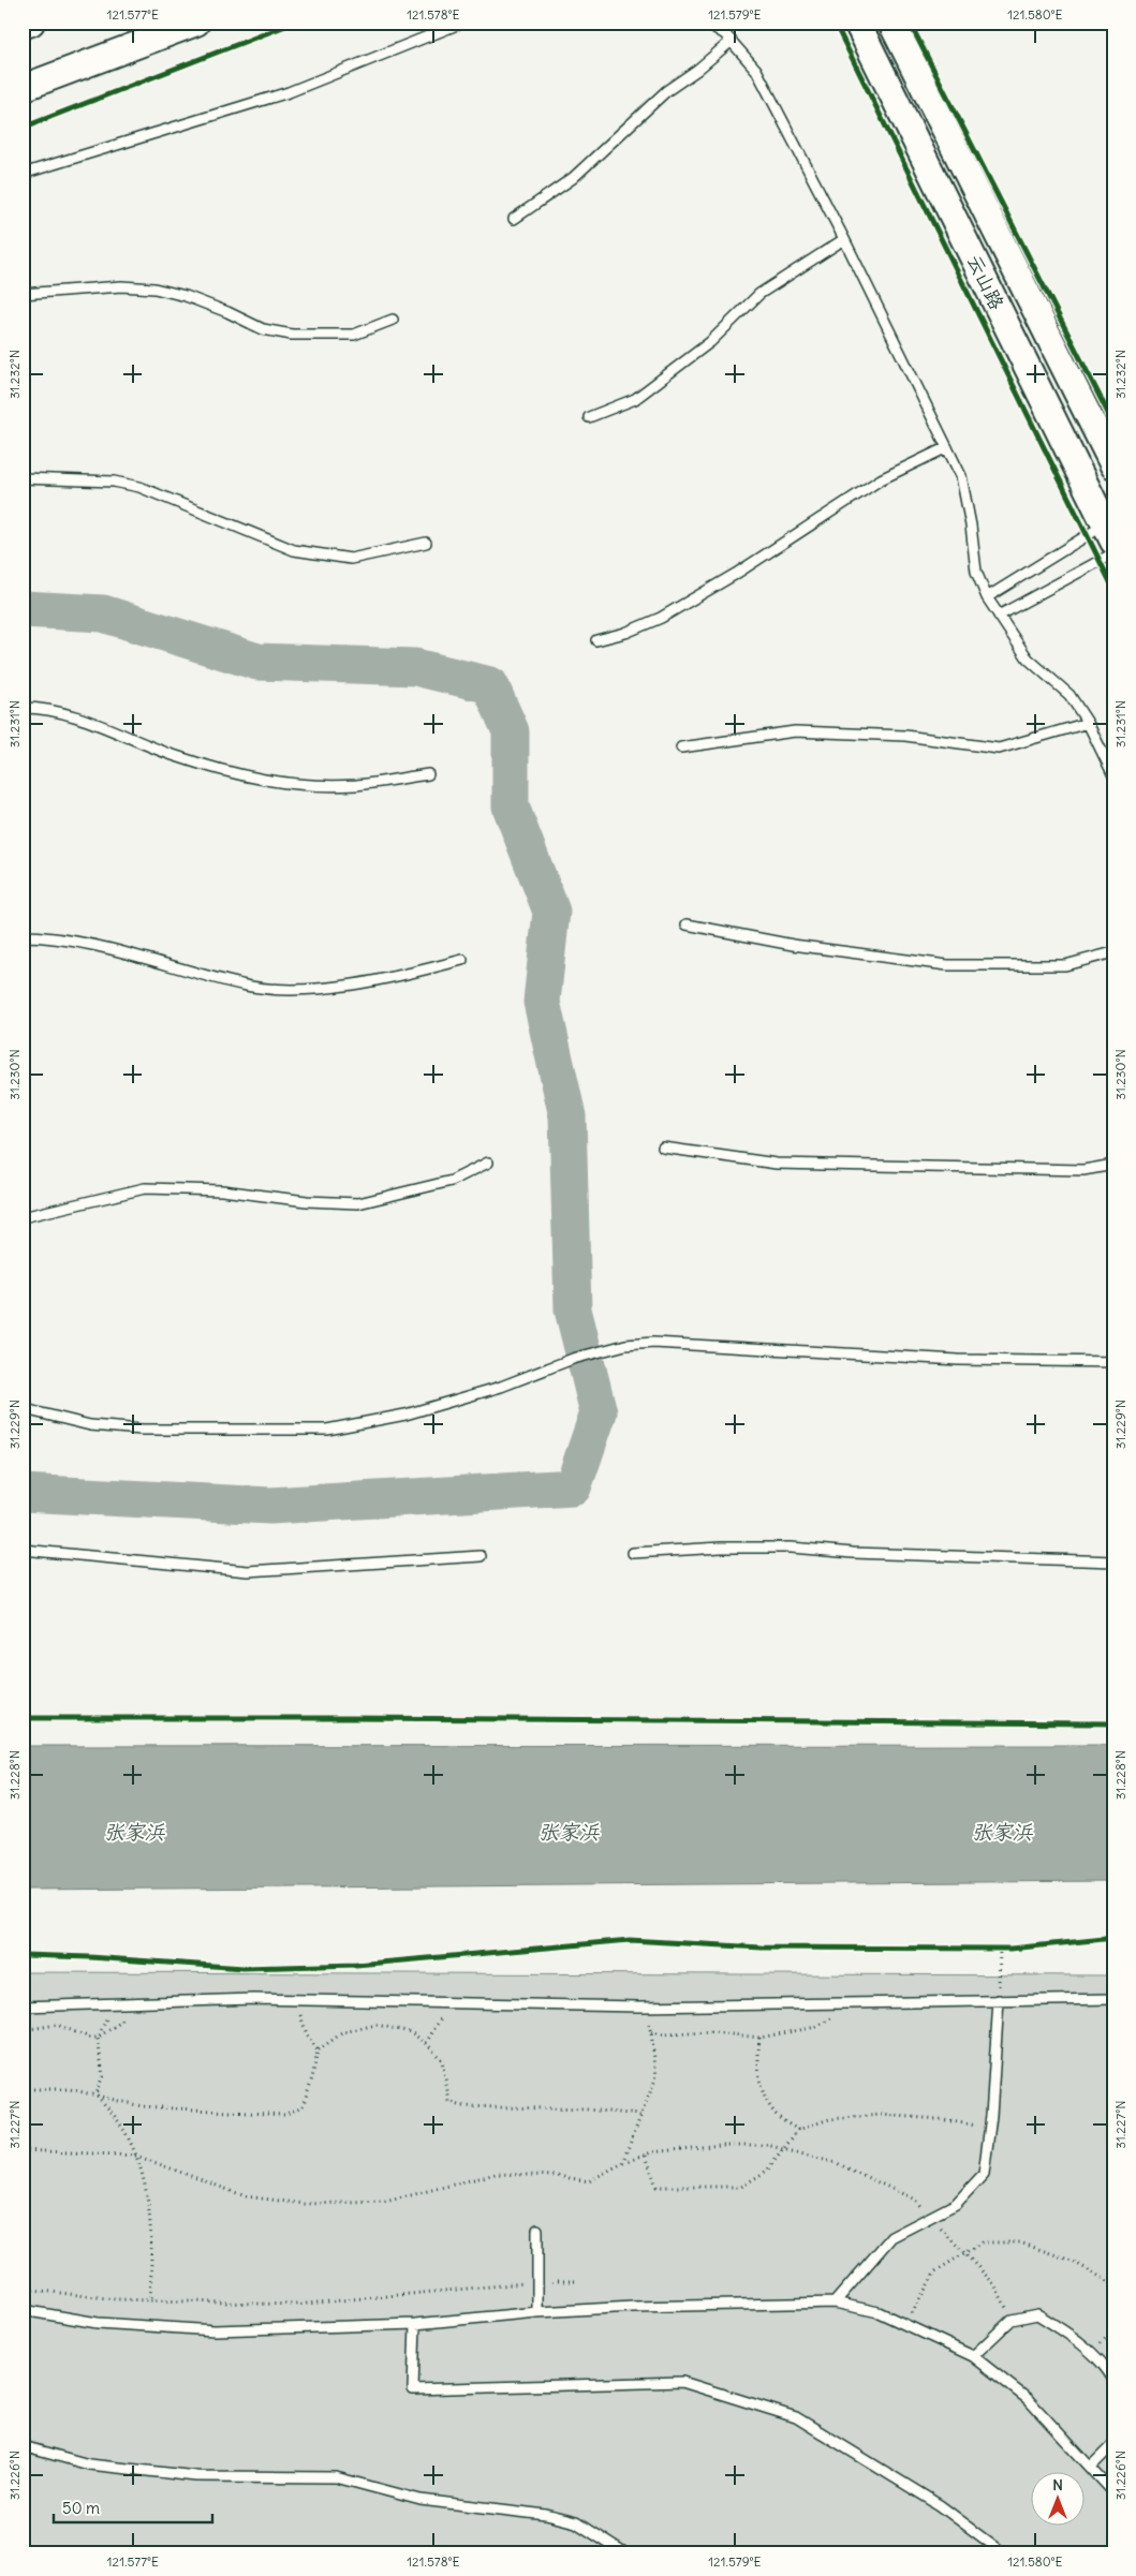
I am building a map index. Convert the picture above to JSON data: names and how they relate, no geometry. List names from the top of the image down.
{
  "streets": {
    "main road": ["云山路"]
  },
  "water": ["张家浜"],
  "scale_bar": "50 m",
  "north": "top",
  "coordinates": [
    "121.577°E",
    "121.578°E",
    "121.579°E",
    "121.580°E",
    "31.232°N",
    "31.231°N",
    "31.230°N",
    "31.229°N",
    "31.228°N",
    "31.227°N",
    "31.226°N"
  ]
}
